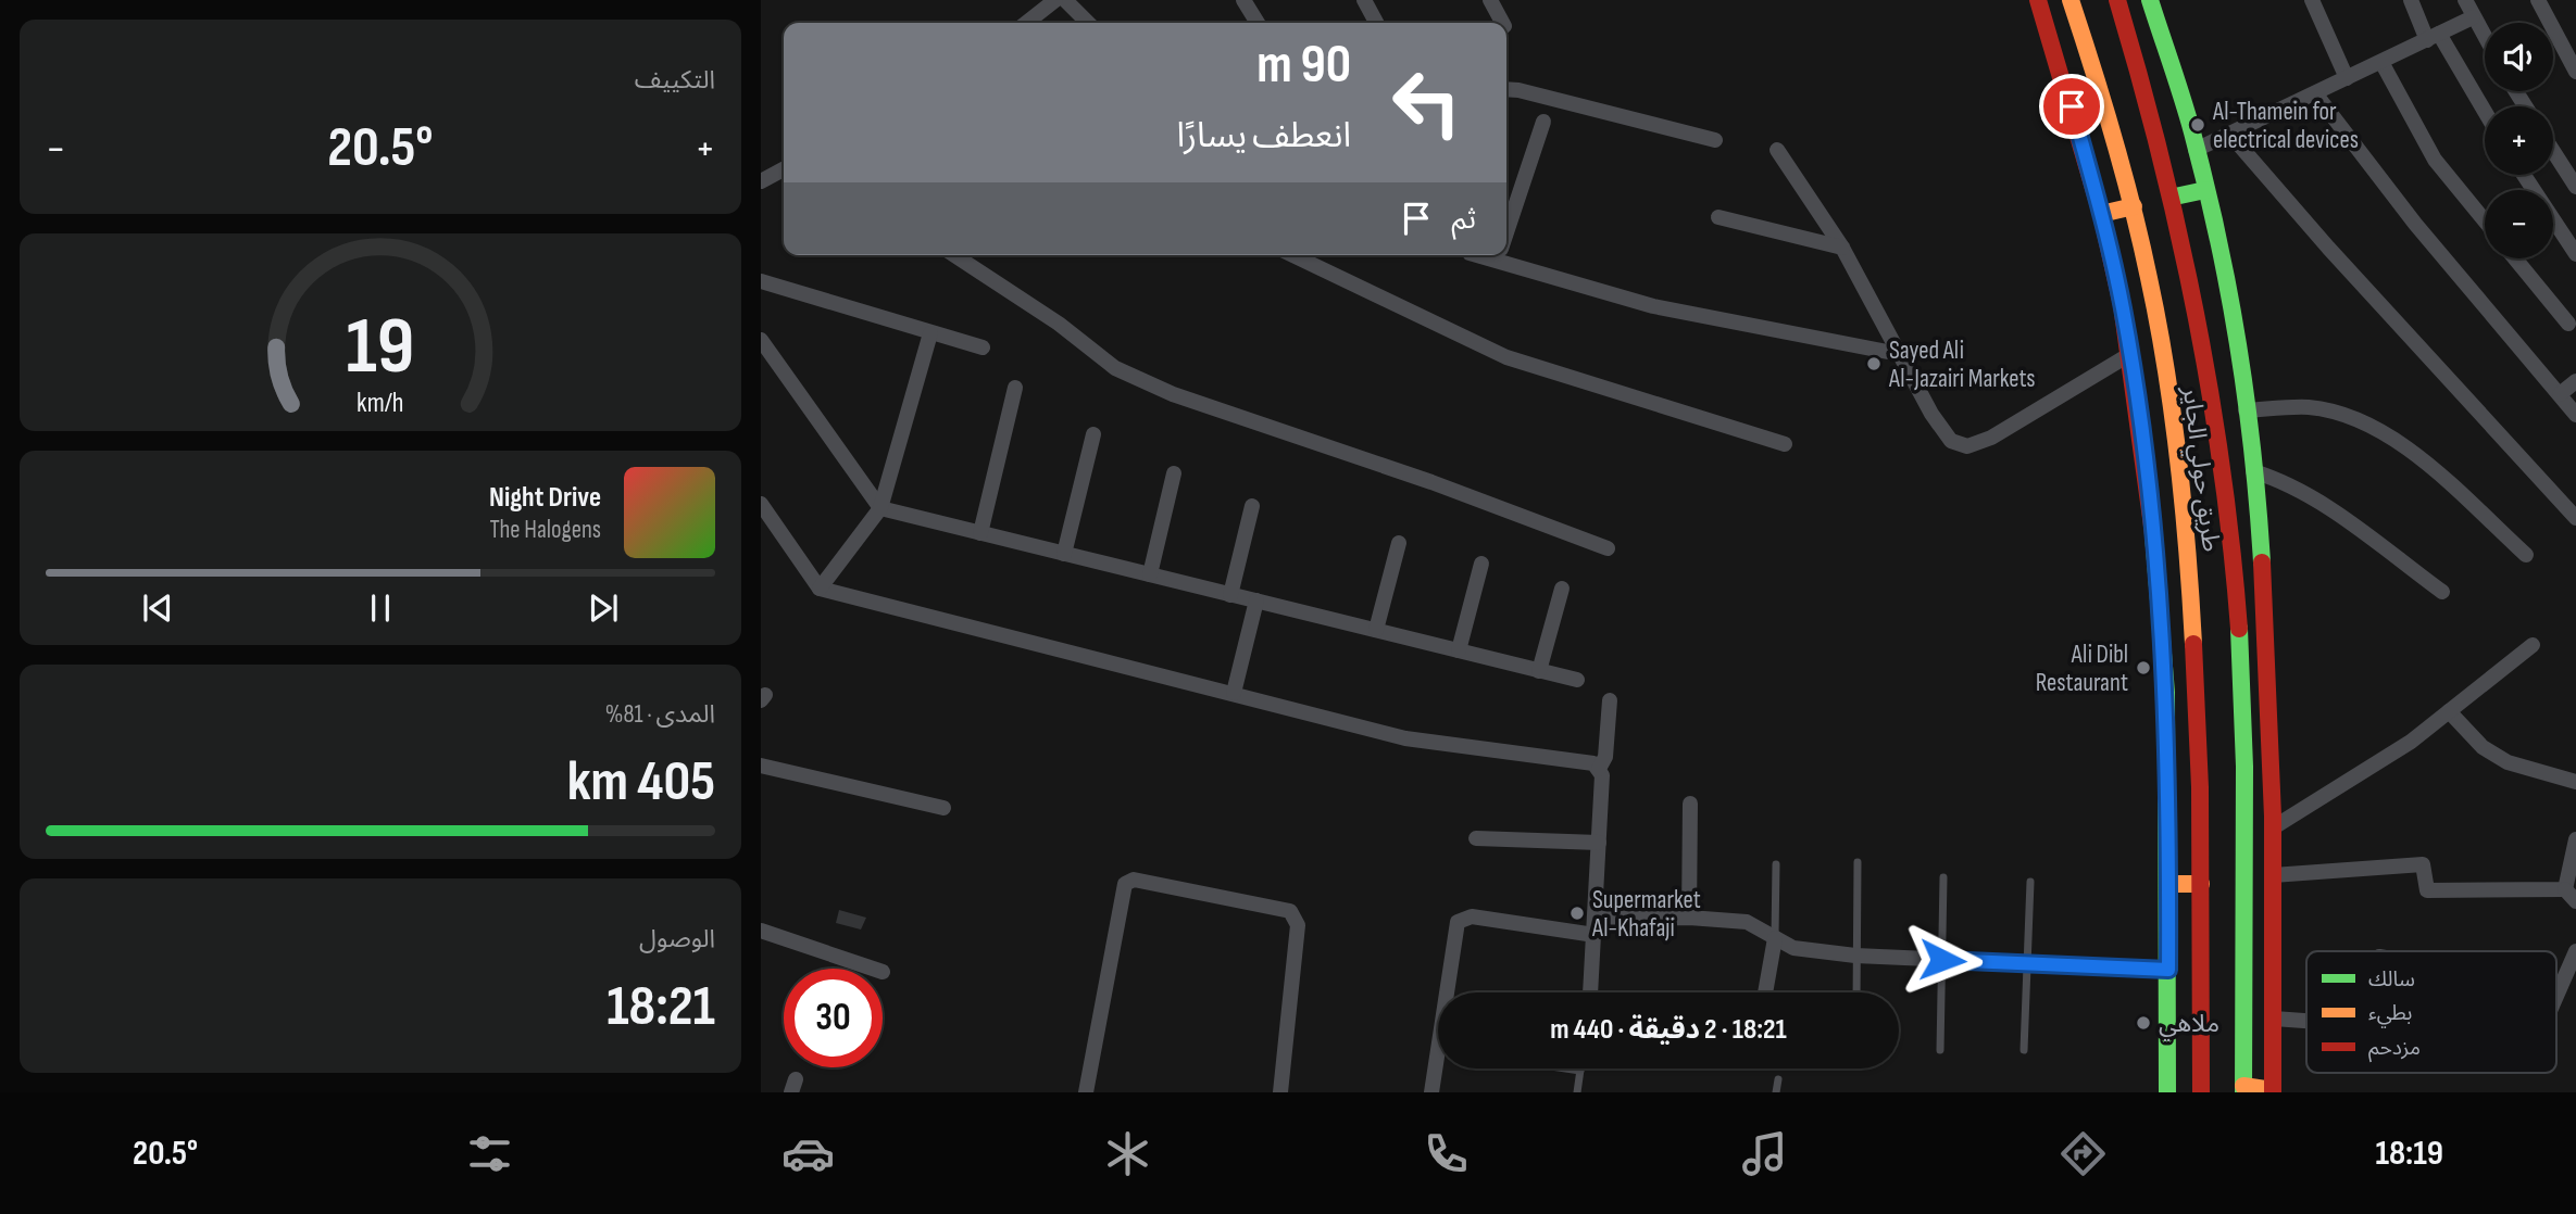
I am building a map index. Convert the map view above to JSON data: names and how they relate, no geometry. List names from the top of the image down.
{
  "streets": {
    "main road": ["طريق حولي الجاير"]
  },
  "places": [
    "Al-Thamein for electrical devices",
    "Sayed Ali Al-Jazairi Markets",
    "Ali Dibl Restaurant",
    "Supermarket Al-Khafaji",
    "ملاهي"
  ],
  "legend": ["سالك", "بطيء", "مزدحم"],
  "page": {
    "tile": [
      "التكييف",
      ["المدى · 81%", "405 km"],
      ["الوصول", "18:21"]
    ],
    "map_buttons": ["+", "−"],
    "turn": ["90 m", "انعطف يسارًا"],
    "heat": ["−", "20.5°", "+"],
    "then": "ثم",
    "song": ["Night Drive", "The Halogens"],
    "limit": "30",
    "trip": "18:21 · 2 دقيقة · 440 m",
    "tabs": ["18:19", "20.5°"],
    "gauge": ["19", "km/h"]
  }
}
